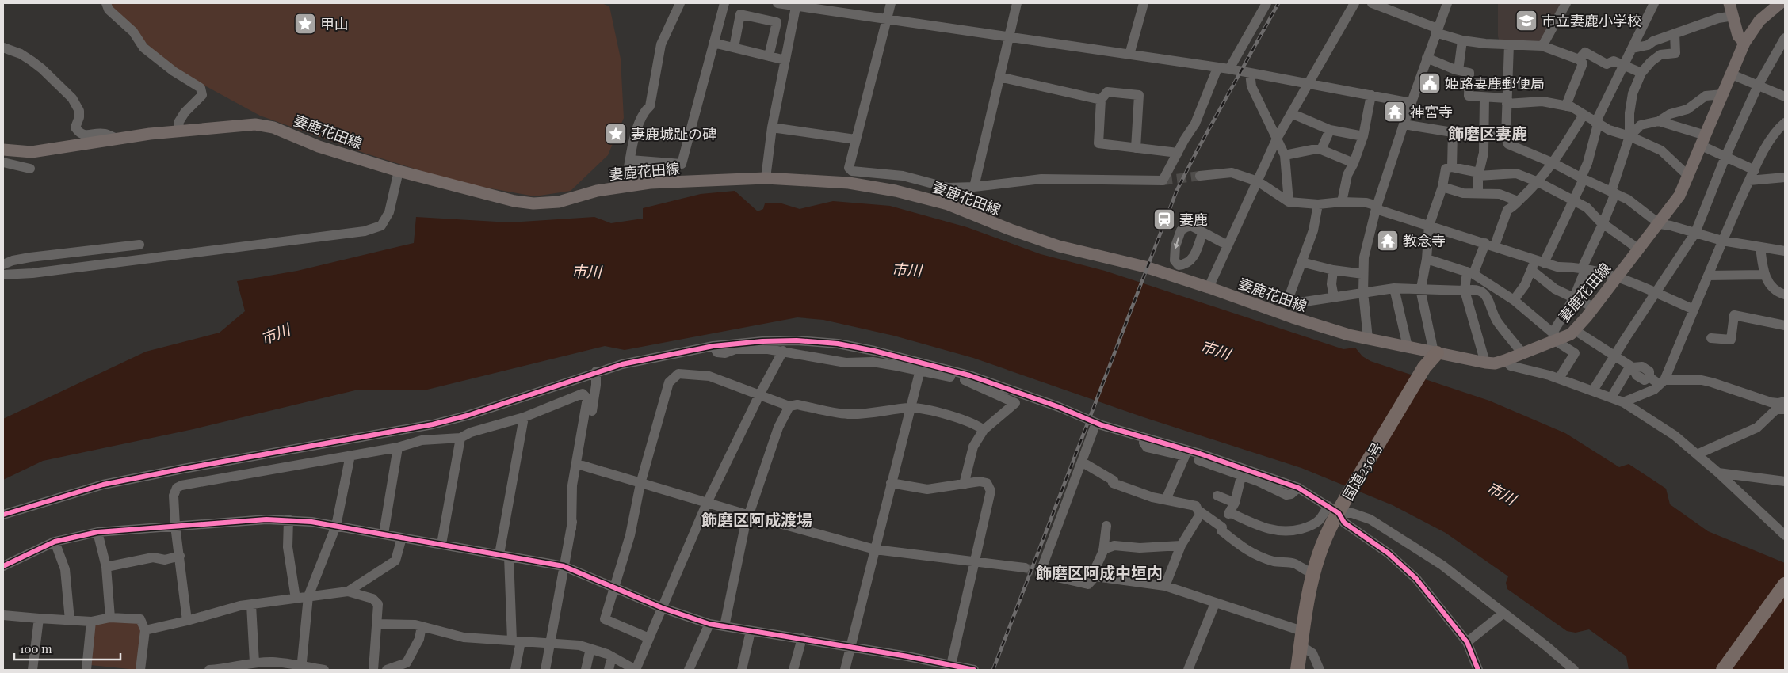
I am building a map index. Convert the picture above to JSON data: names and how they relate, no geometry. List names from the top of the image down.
{
  "streets": {
    "highway": ["国道250号"],
    "main road": ["妻鹿花田線"]
  },
  "crossings": [
    ["妻鹿花田線", "国道250号"]
  ],
  "districts": ["飾磨区妻鹿", "飾磨区阿成渡場", "飾磨区阿成中垣内"],
  "water": ["市川"],
  "places": {
    "school or university": ["市立妻鹿小学校"],
    "place": ["甲山", "妻鹿城趾の碑"],
    "public building": ["姫路妻鹿郵便局"],
    "temple": ["神宮寺", "教念寺"],
    "station": ["妻鹿"]
  },
  "scale_bar": "100 m"
}
